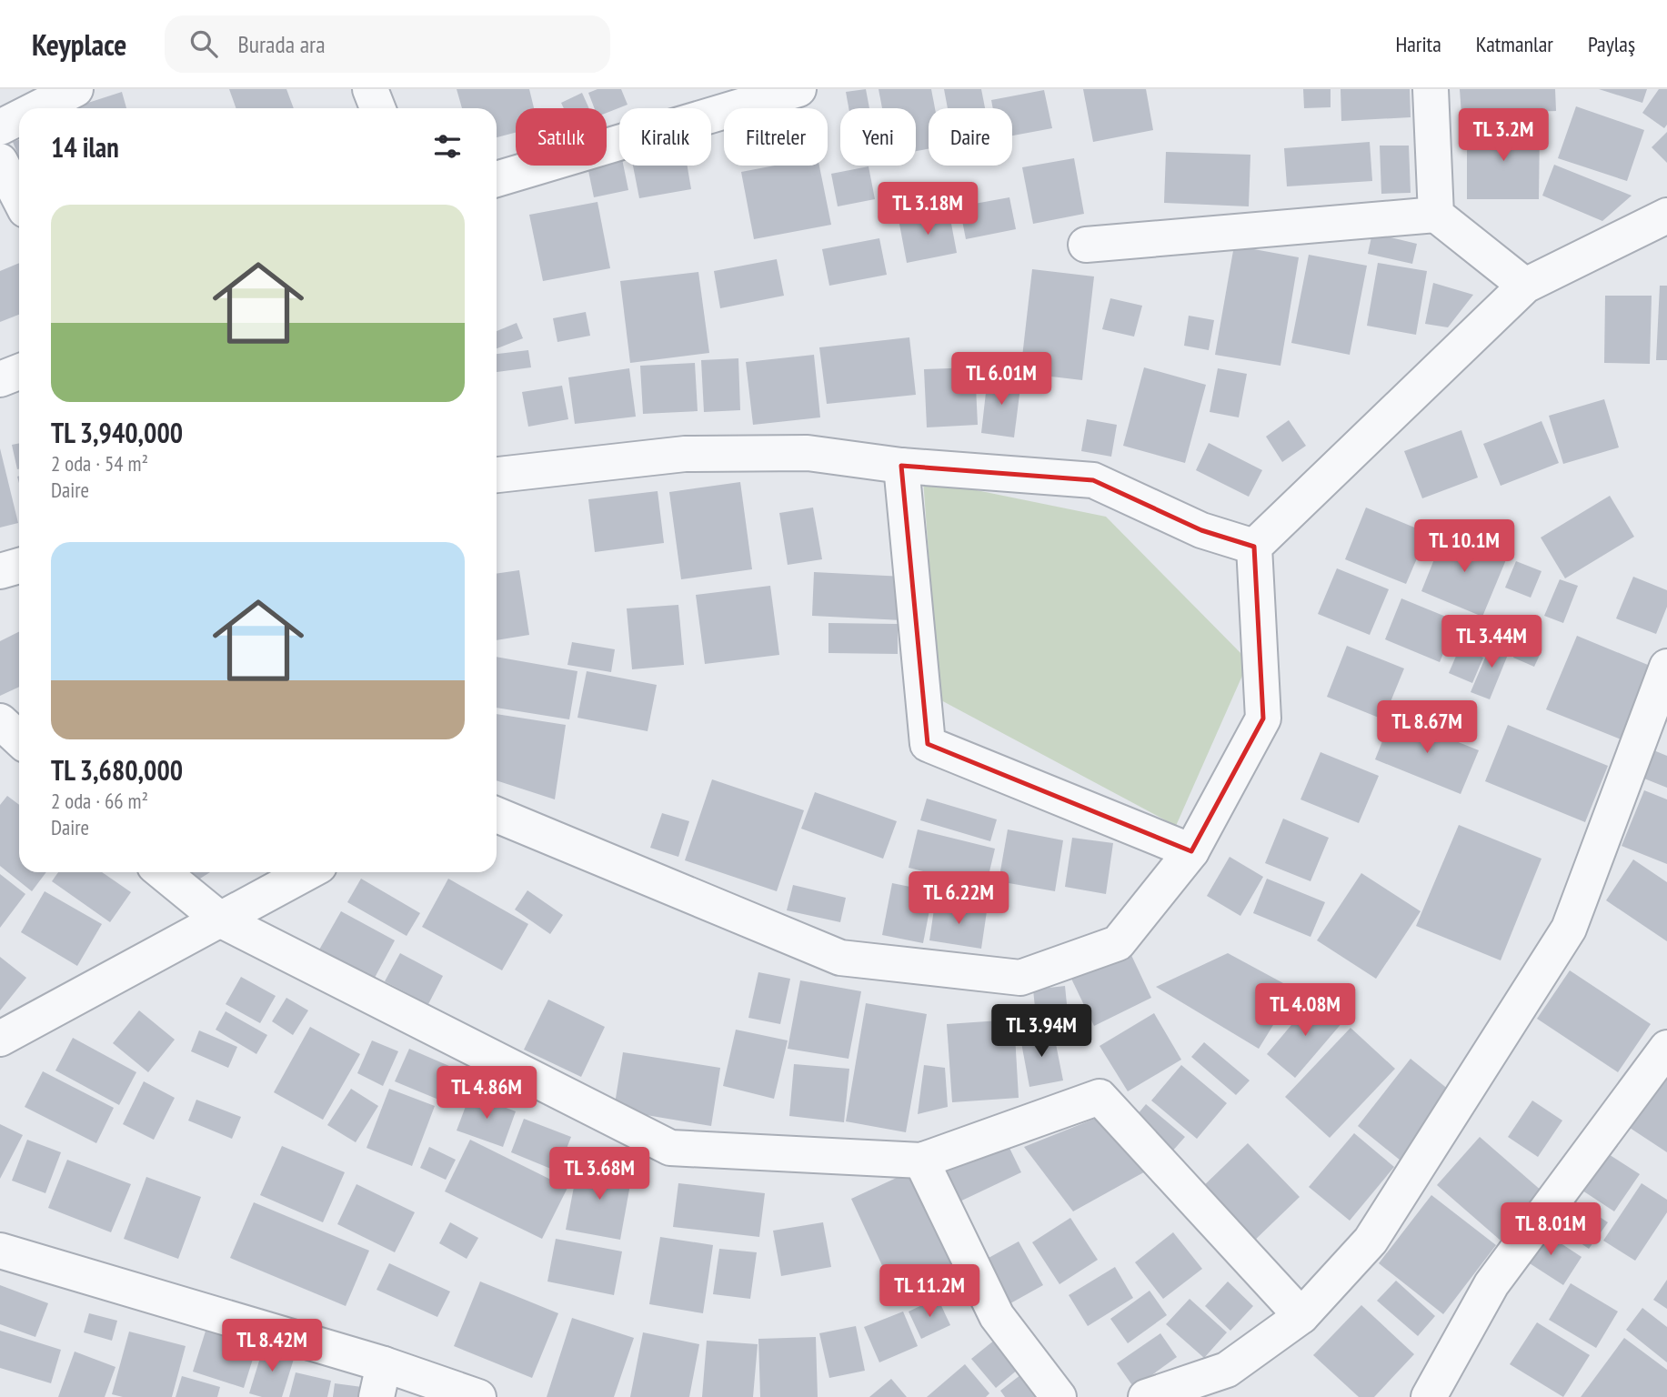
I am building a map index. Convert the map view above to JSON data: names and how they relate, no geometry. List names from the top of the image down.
{
  "page": {
    "header": "Keyplace",
    "search": "Burada ara",
    "nav": ["Harita", "Katmanlar", "Paylaş"],
    "price": [
      "TL 3.2M",
      "TL 3.18M",
      "TL 6.01M",
      "TL 10.1M",
      "TL 3.44M",
      "TL 8.67M",
      "TL 6.22M",
      "TL 4.08M",
      "TL 3.94M",
      "TL 4.86M",
      "TL 3.68M",
      "TL 8.01M",
      "TL 11.2M",
      "TL 8.42M"
    ],
    "chip": [
      "Satılık",
      "Kiralık",
      "Filtreler",
      "Yeni",
      "Daire"
    ],
    "heading": "14 ilan",
    "list": [
      {
        "name": "TL 3,940,000",
        "note": "2 oda · 54 m² · Daire"
      },
      {
        "name": "TL 3,680,000",
        "note": "2 oda · 66 m² · Daire"
      }
    ]
  }
}
